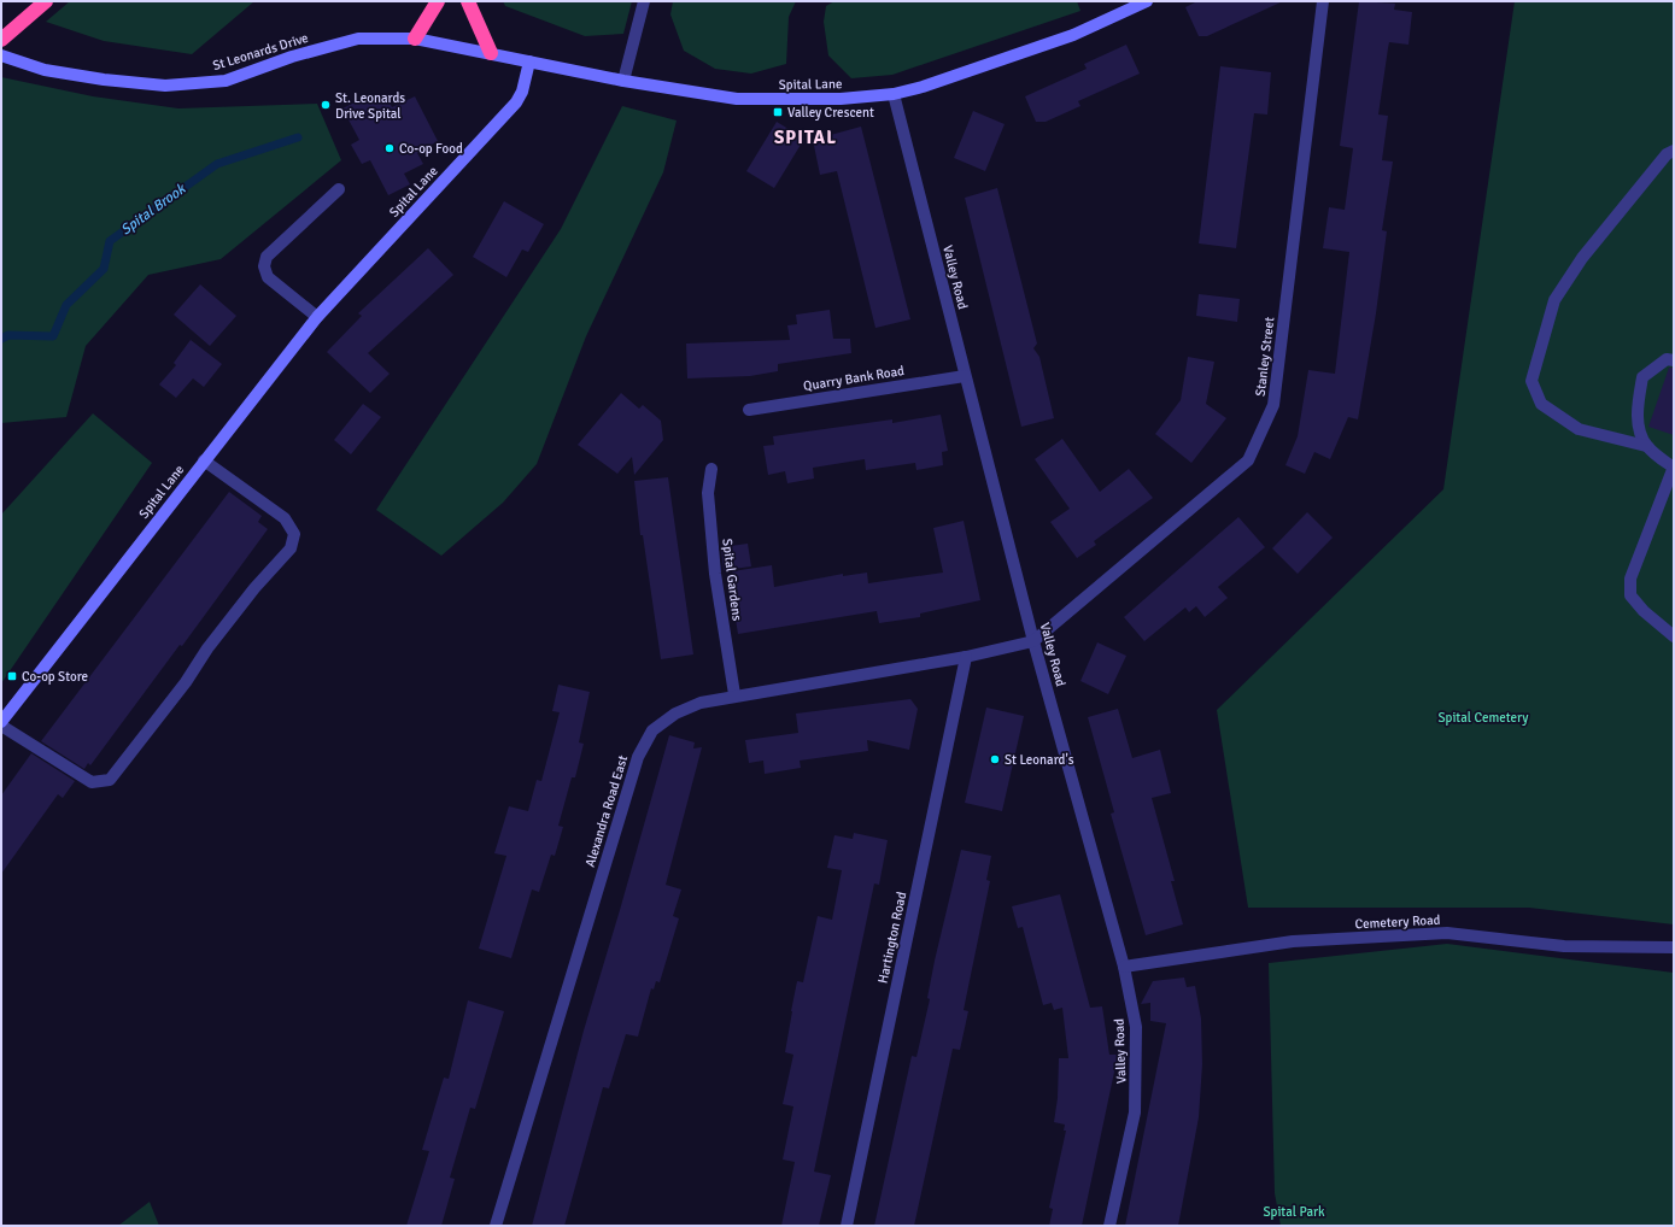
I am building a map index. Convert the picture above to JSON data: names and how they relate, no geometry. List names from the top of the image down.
{
  "streets": {
    "street": [
      "St Leonards Drive",
      "Spital Lane",
      "Valley Road",
      "Stanley Street",
      "Quarry Bank Road",
      "Spital Gardens",
      "Alexandra Road East",
      "Cemetery Road",
      "Hartington Road"
    ]
  },
  "crossings": [
    ["St Leonards Drive", "Spital Lane"],
    ["Spital Lane", "Valley Road"],
    ["Valley Road", "Stanley Street"],
    ["Valley Road", "Quarry Bank Road"],
    ["Valley Road", "Alexandra Road East"],
    ["Valley Road", "Cemetery Road"],
    ["Stanley Street", "Alexandra Road East"],
    ["Spital Gardens", "Alexandra Road East"],
    ["Alexandra Road East", "Hartington Road"]
  ],
  "districts": ["SPITAL"],
  "water": ["Spital Brook"],
  "parks": ["Spital Cemetery", "Spital Park"],
  "places": {
    "other": ["St. Leonards Drive Spital", "Co-op Food", "St Leonard's"],
    "transit": ["Valley Crescent", "Co-op Store"]
  }
}
